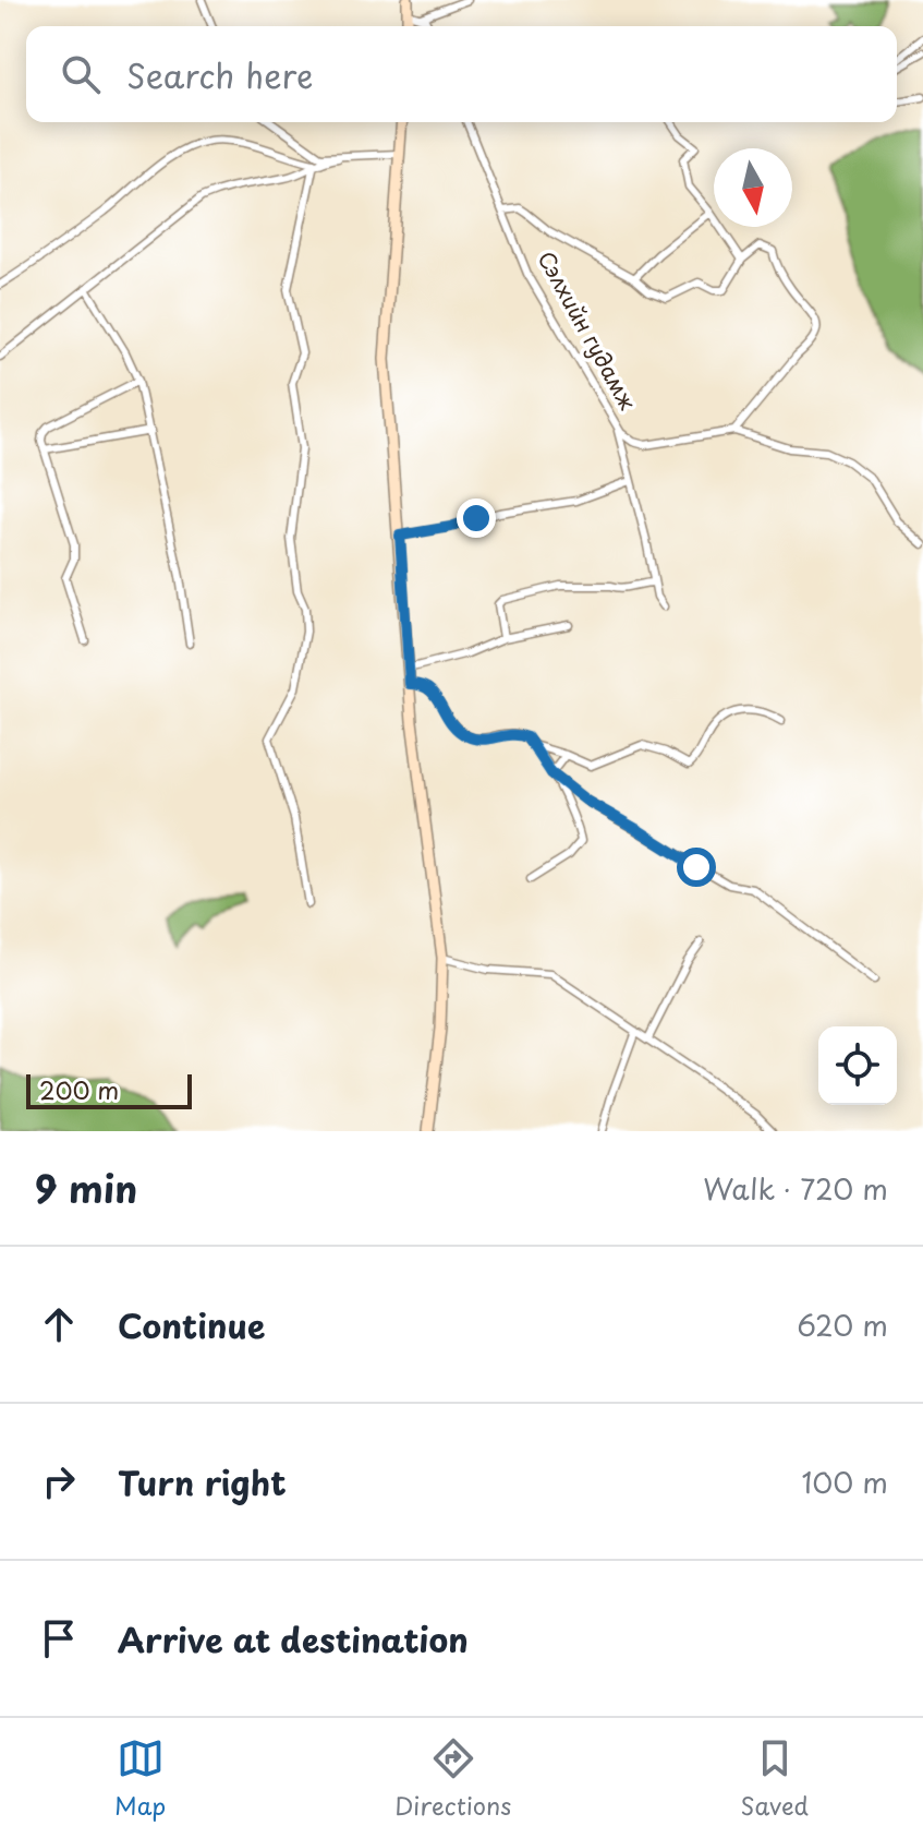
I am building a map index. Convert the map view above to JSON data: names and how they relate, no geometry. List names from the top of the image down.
{
  "streets": {
    "street": ["Сэлхийн гудамж"]
  },
  "scale_bar": "200 m",
  "north": "bottom",
  "page": {
    "search": "Search here",
    "scale": "200 m",
    "heading": ["9 min", "Walk · 720 m"],
    "list": [
      ["Continue", "620 m"],
      ["Turn right", "100 m"],
      "Arrive at destination"
    ],
    "nav": ["Map", "Directions", "Saved"]
  }
}
